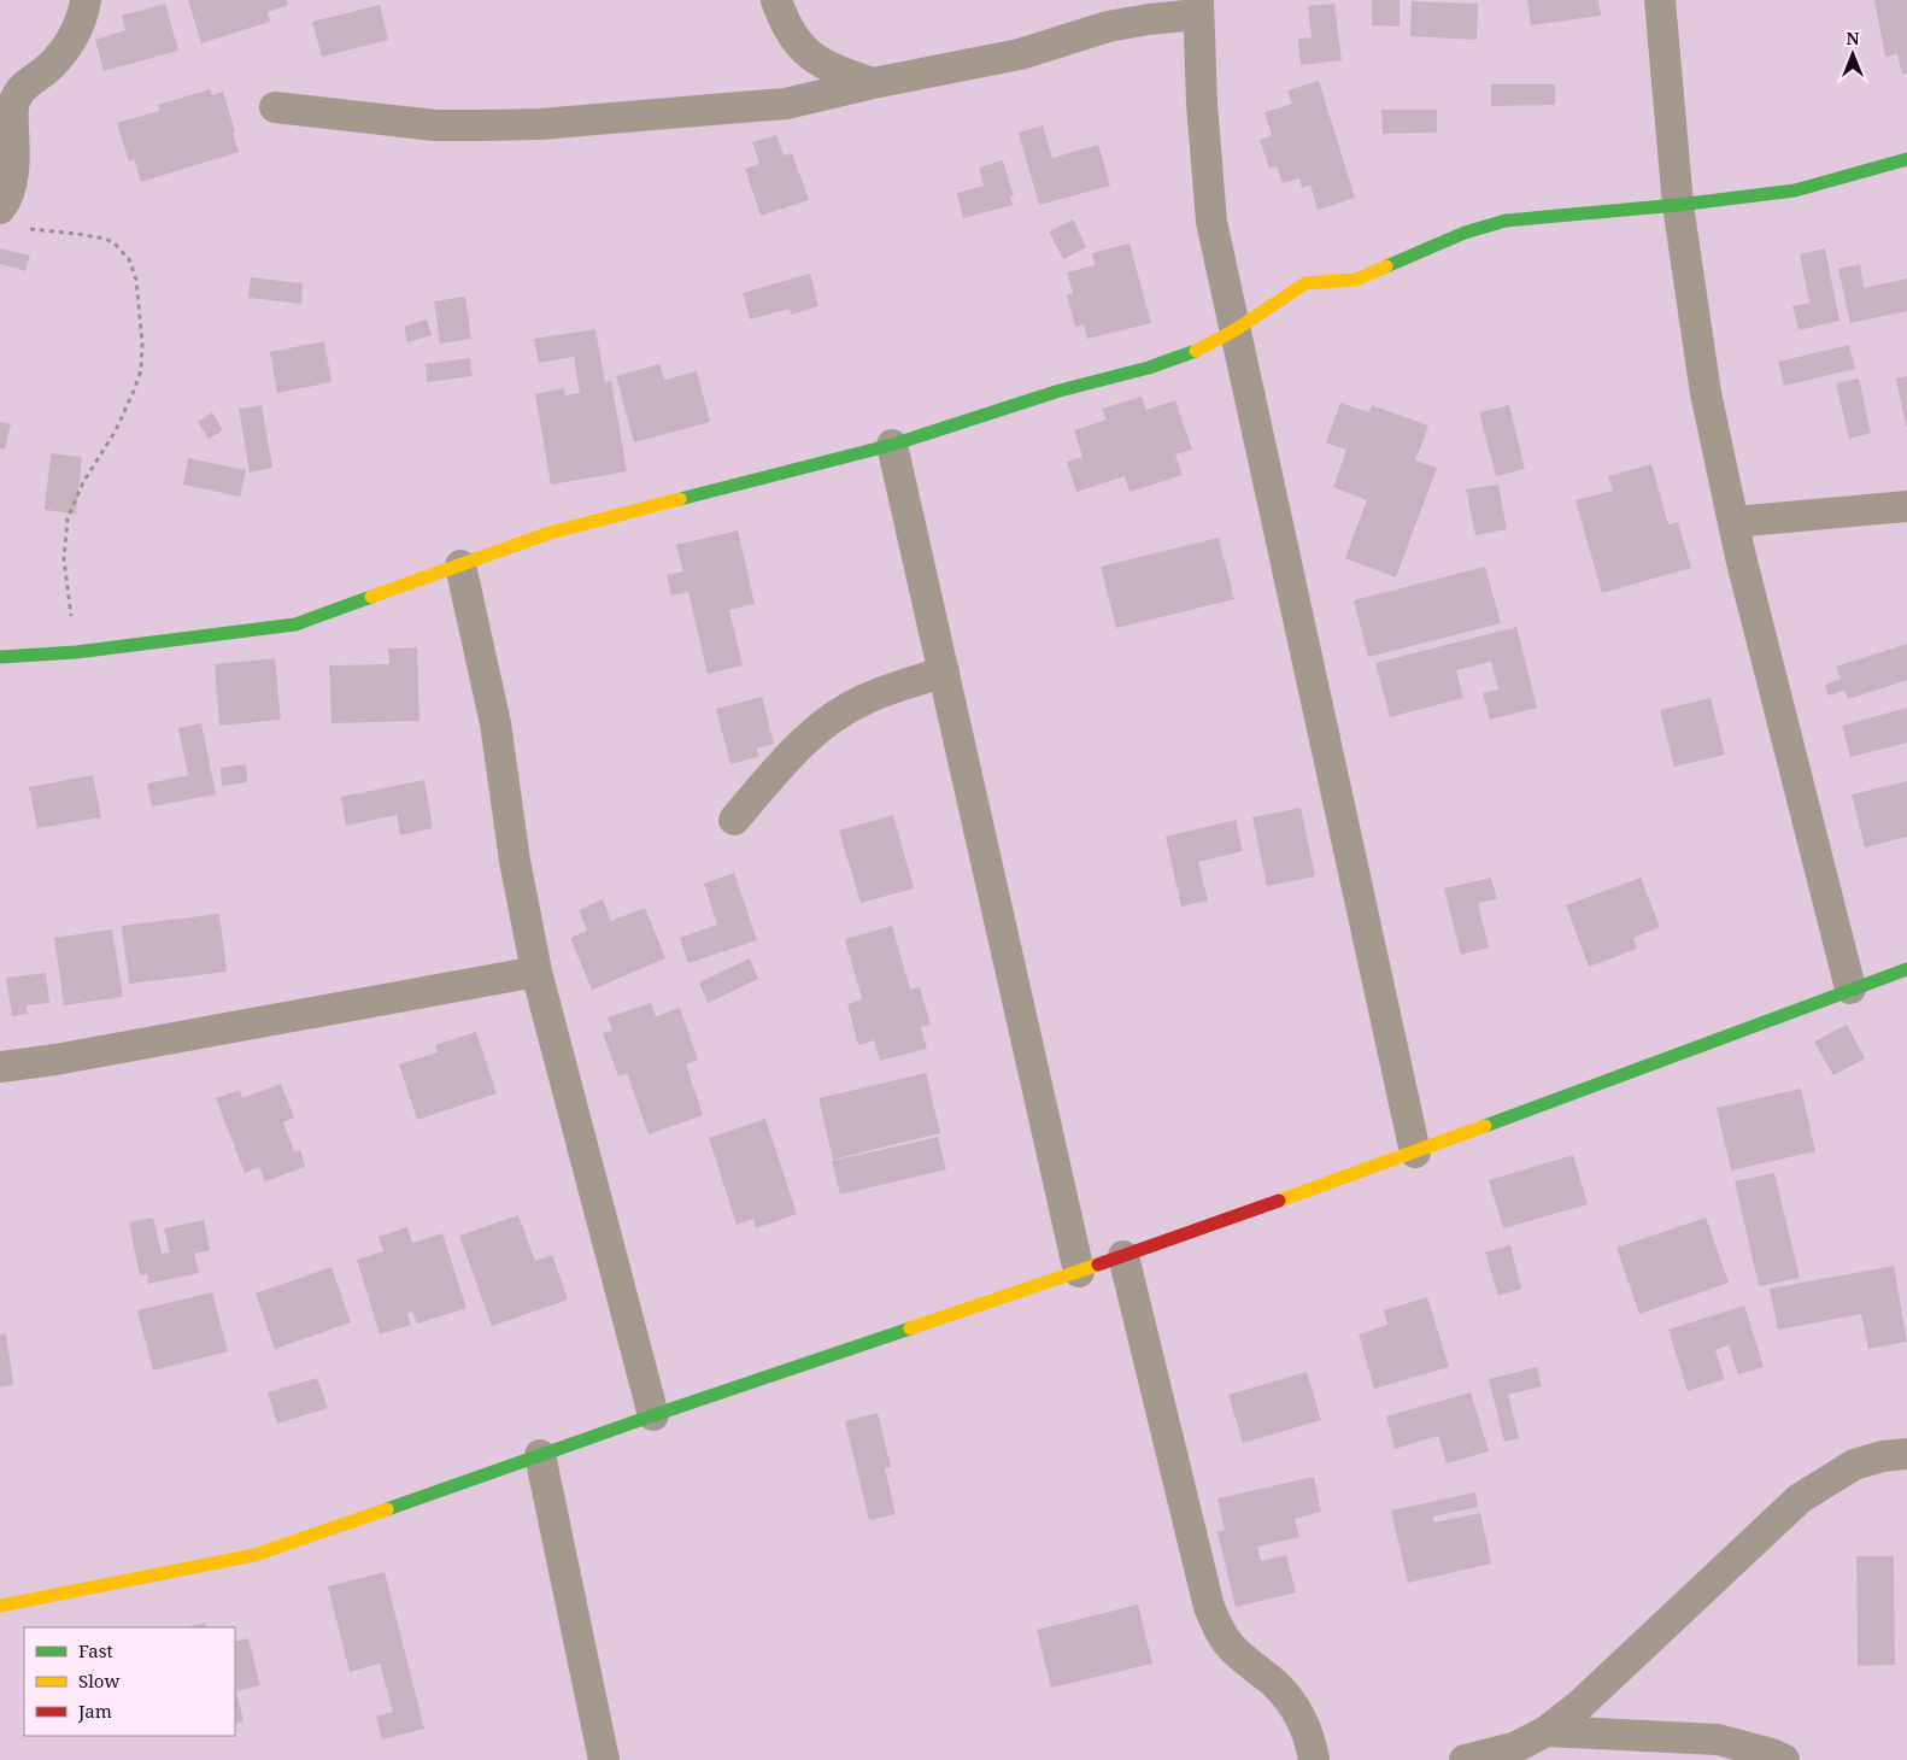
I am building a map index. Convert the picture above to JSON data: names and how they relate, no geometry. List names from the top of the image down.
{
  "legend": ["Fast", "Slow", "Jam"],
  "north": "top"
}
